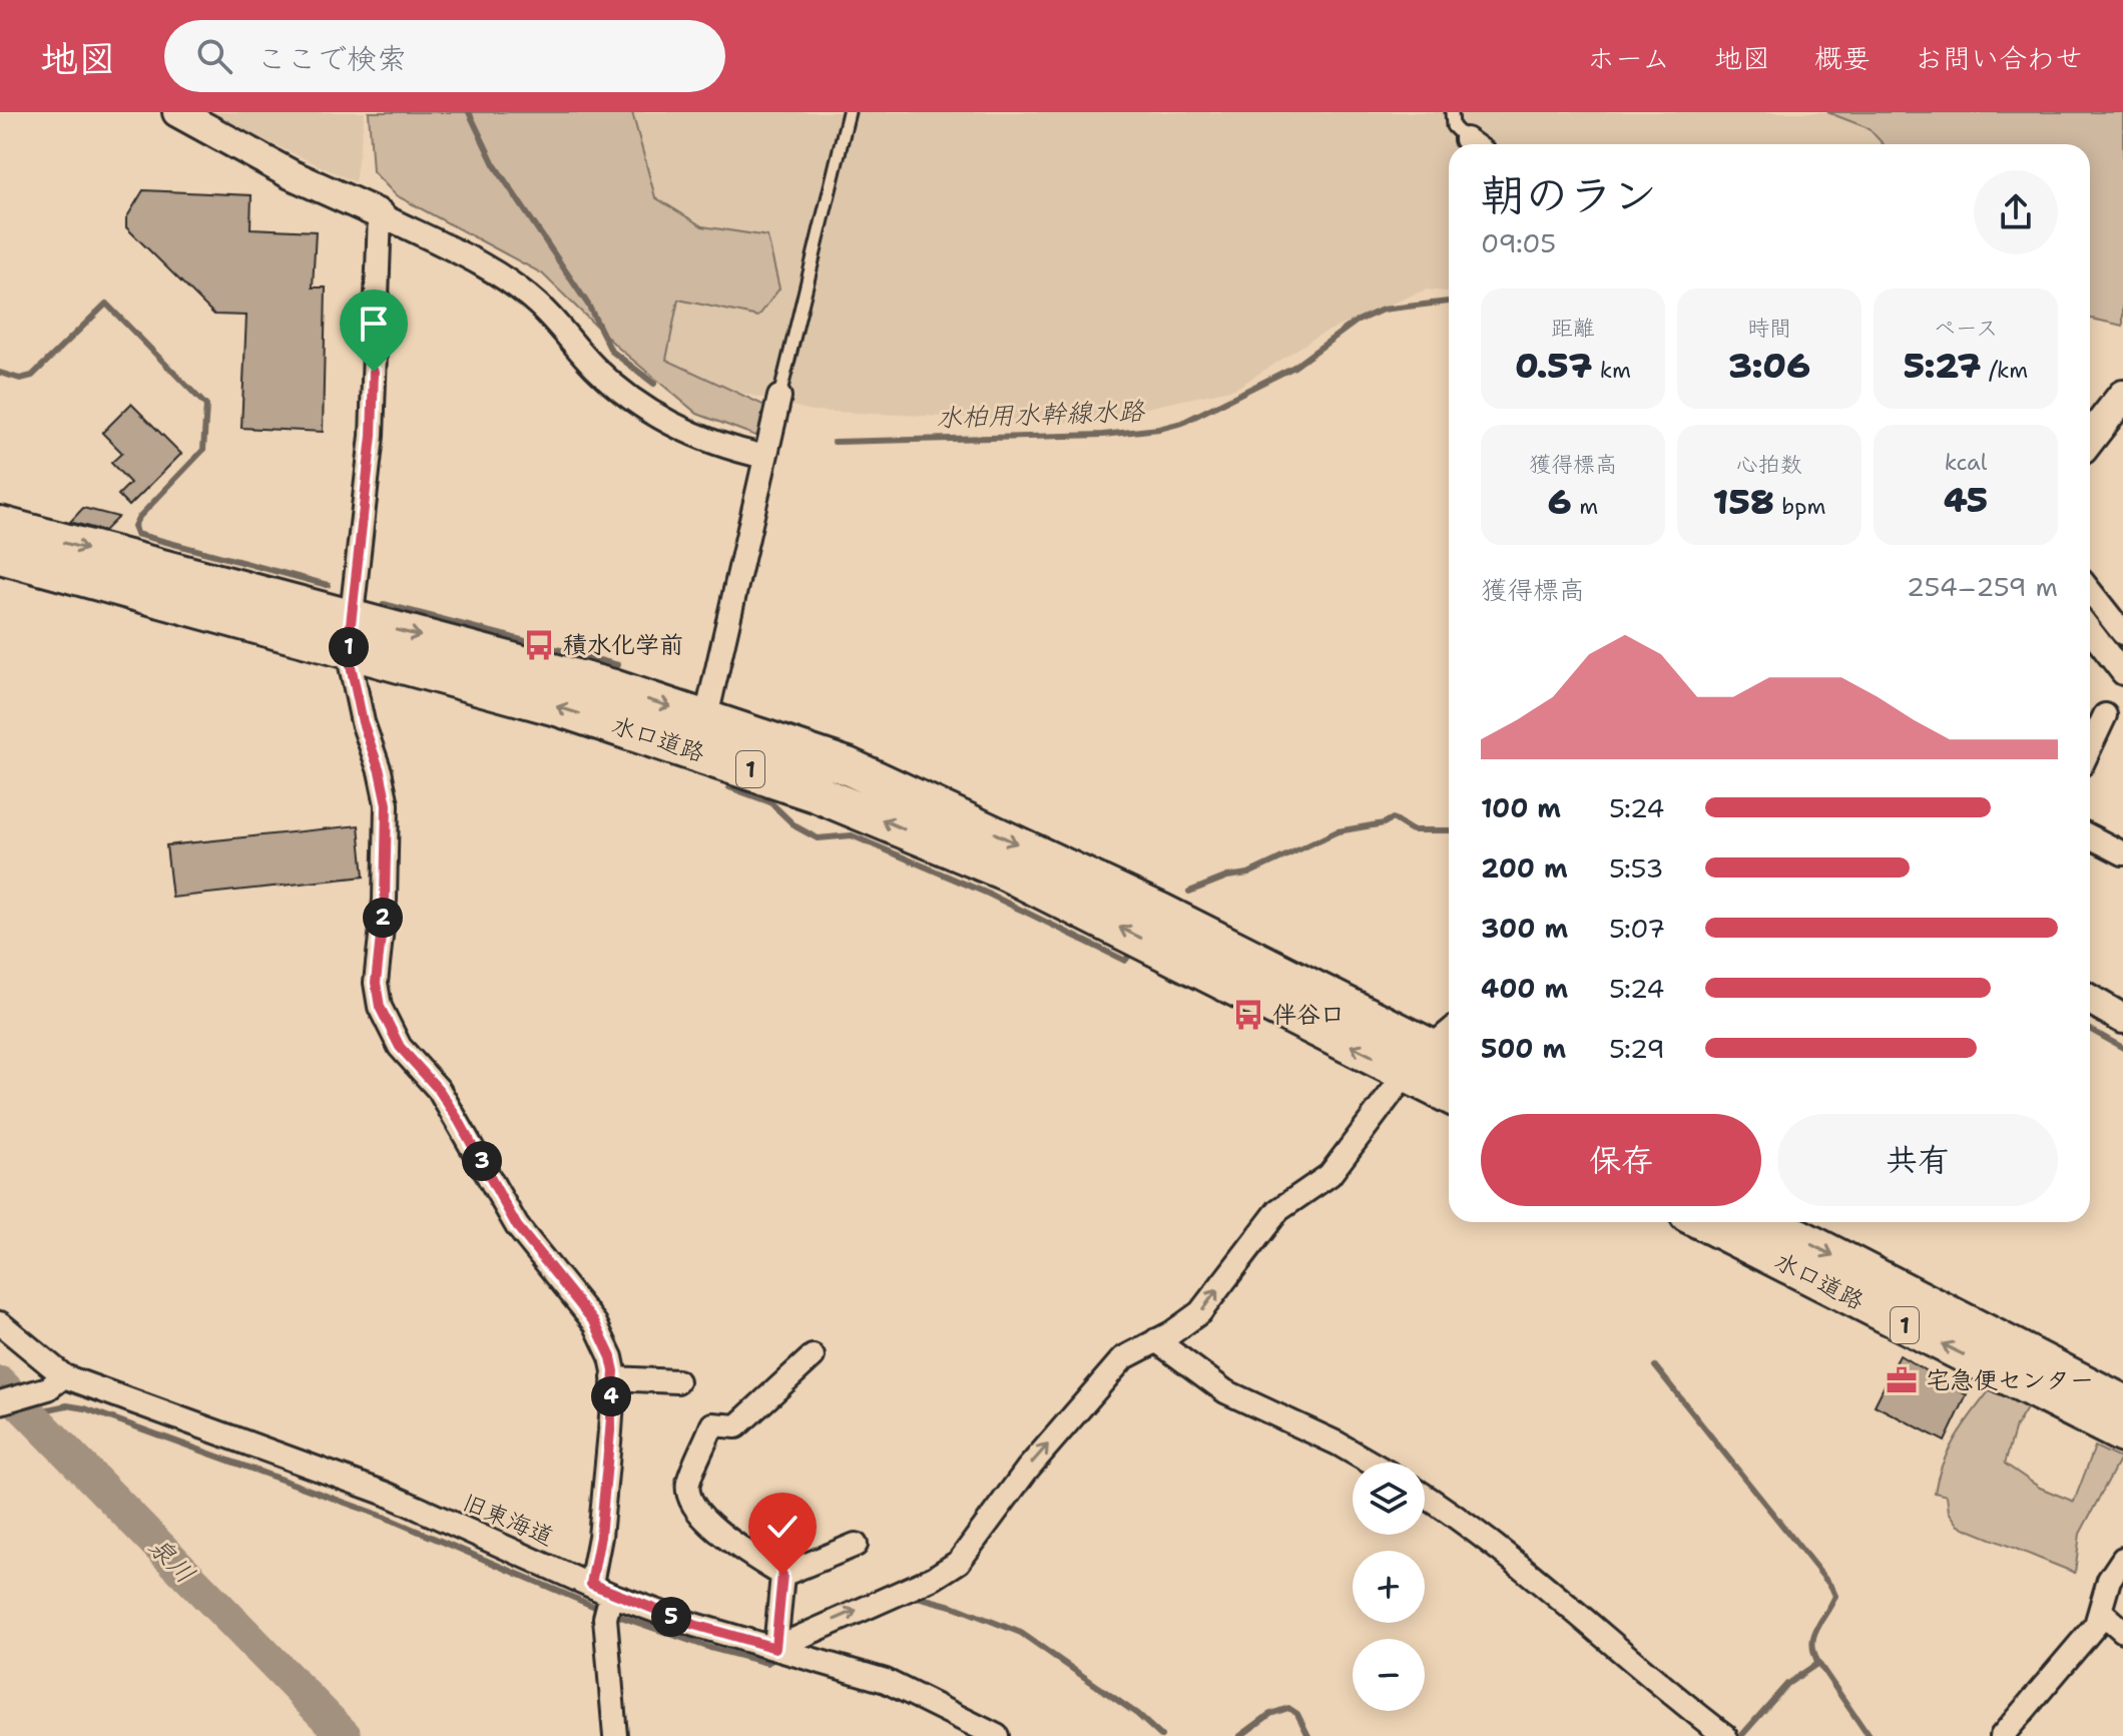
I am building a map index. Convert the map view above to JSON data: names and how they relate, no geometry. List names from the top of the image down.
{
  "streets": {
    "highway": ["水口道路", "1"],
    "street": ["旧東海道"]
  },
  "water": ["水柏用水幹線水路", "泉川"],
  "places": {
    "bus stop": ["積水化学前", "伴谷口"],
    "office": ["宅急便センター"]
  },
  "page": {
    "header": "地図",
    "search": "ここで検索",
    "nav": [
      "ホーム",
      "地図",
      "概要",
      "お問い合わせ"
    ],
    "heading": ["朝のラン", "09:05"],
    "stats": [
      ["距離", "0.57 km"],
      ["時間", "3:06"],
      ["ペース", "5:27 /km"],
      ["獲得標高", "6 m"],
      ["心拍数", "158 bpm"],
      ["kcal", "45"]
    ],
    "chart": ["獲得標高", "254–259 m"],
    "pins": [
      "1",
      "2",
      "3",
      "4",
      "5"
    ],
    "list": [
      {
        "name": "100 m",
        "note": "5:24"
      },
      {
        "name": "200 m",
        "note": "5:53"
      },
      {
        "name": "300 m",
        "note": "5:07"
      },
      {
        "name": "400 m",
        "note": "5:24"
      },
      {
        "name": "500 m",
        "note": "5:29"
      }
    ],
    "buttons": ["保存", "共有"],
    "map_buttons": ["+", "−"]
  }
}
